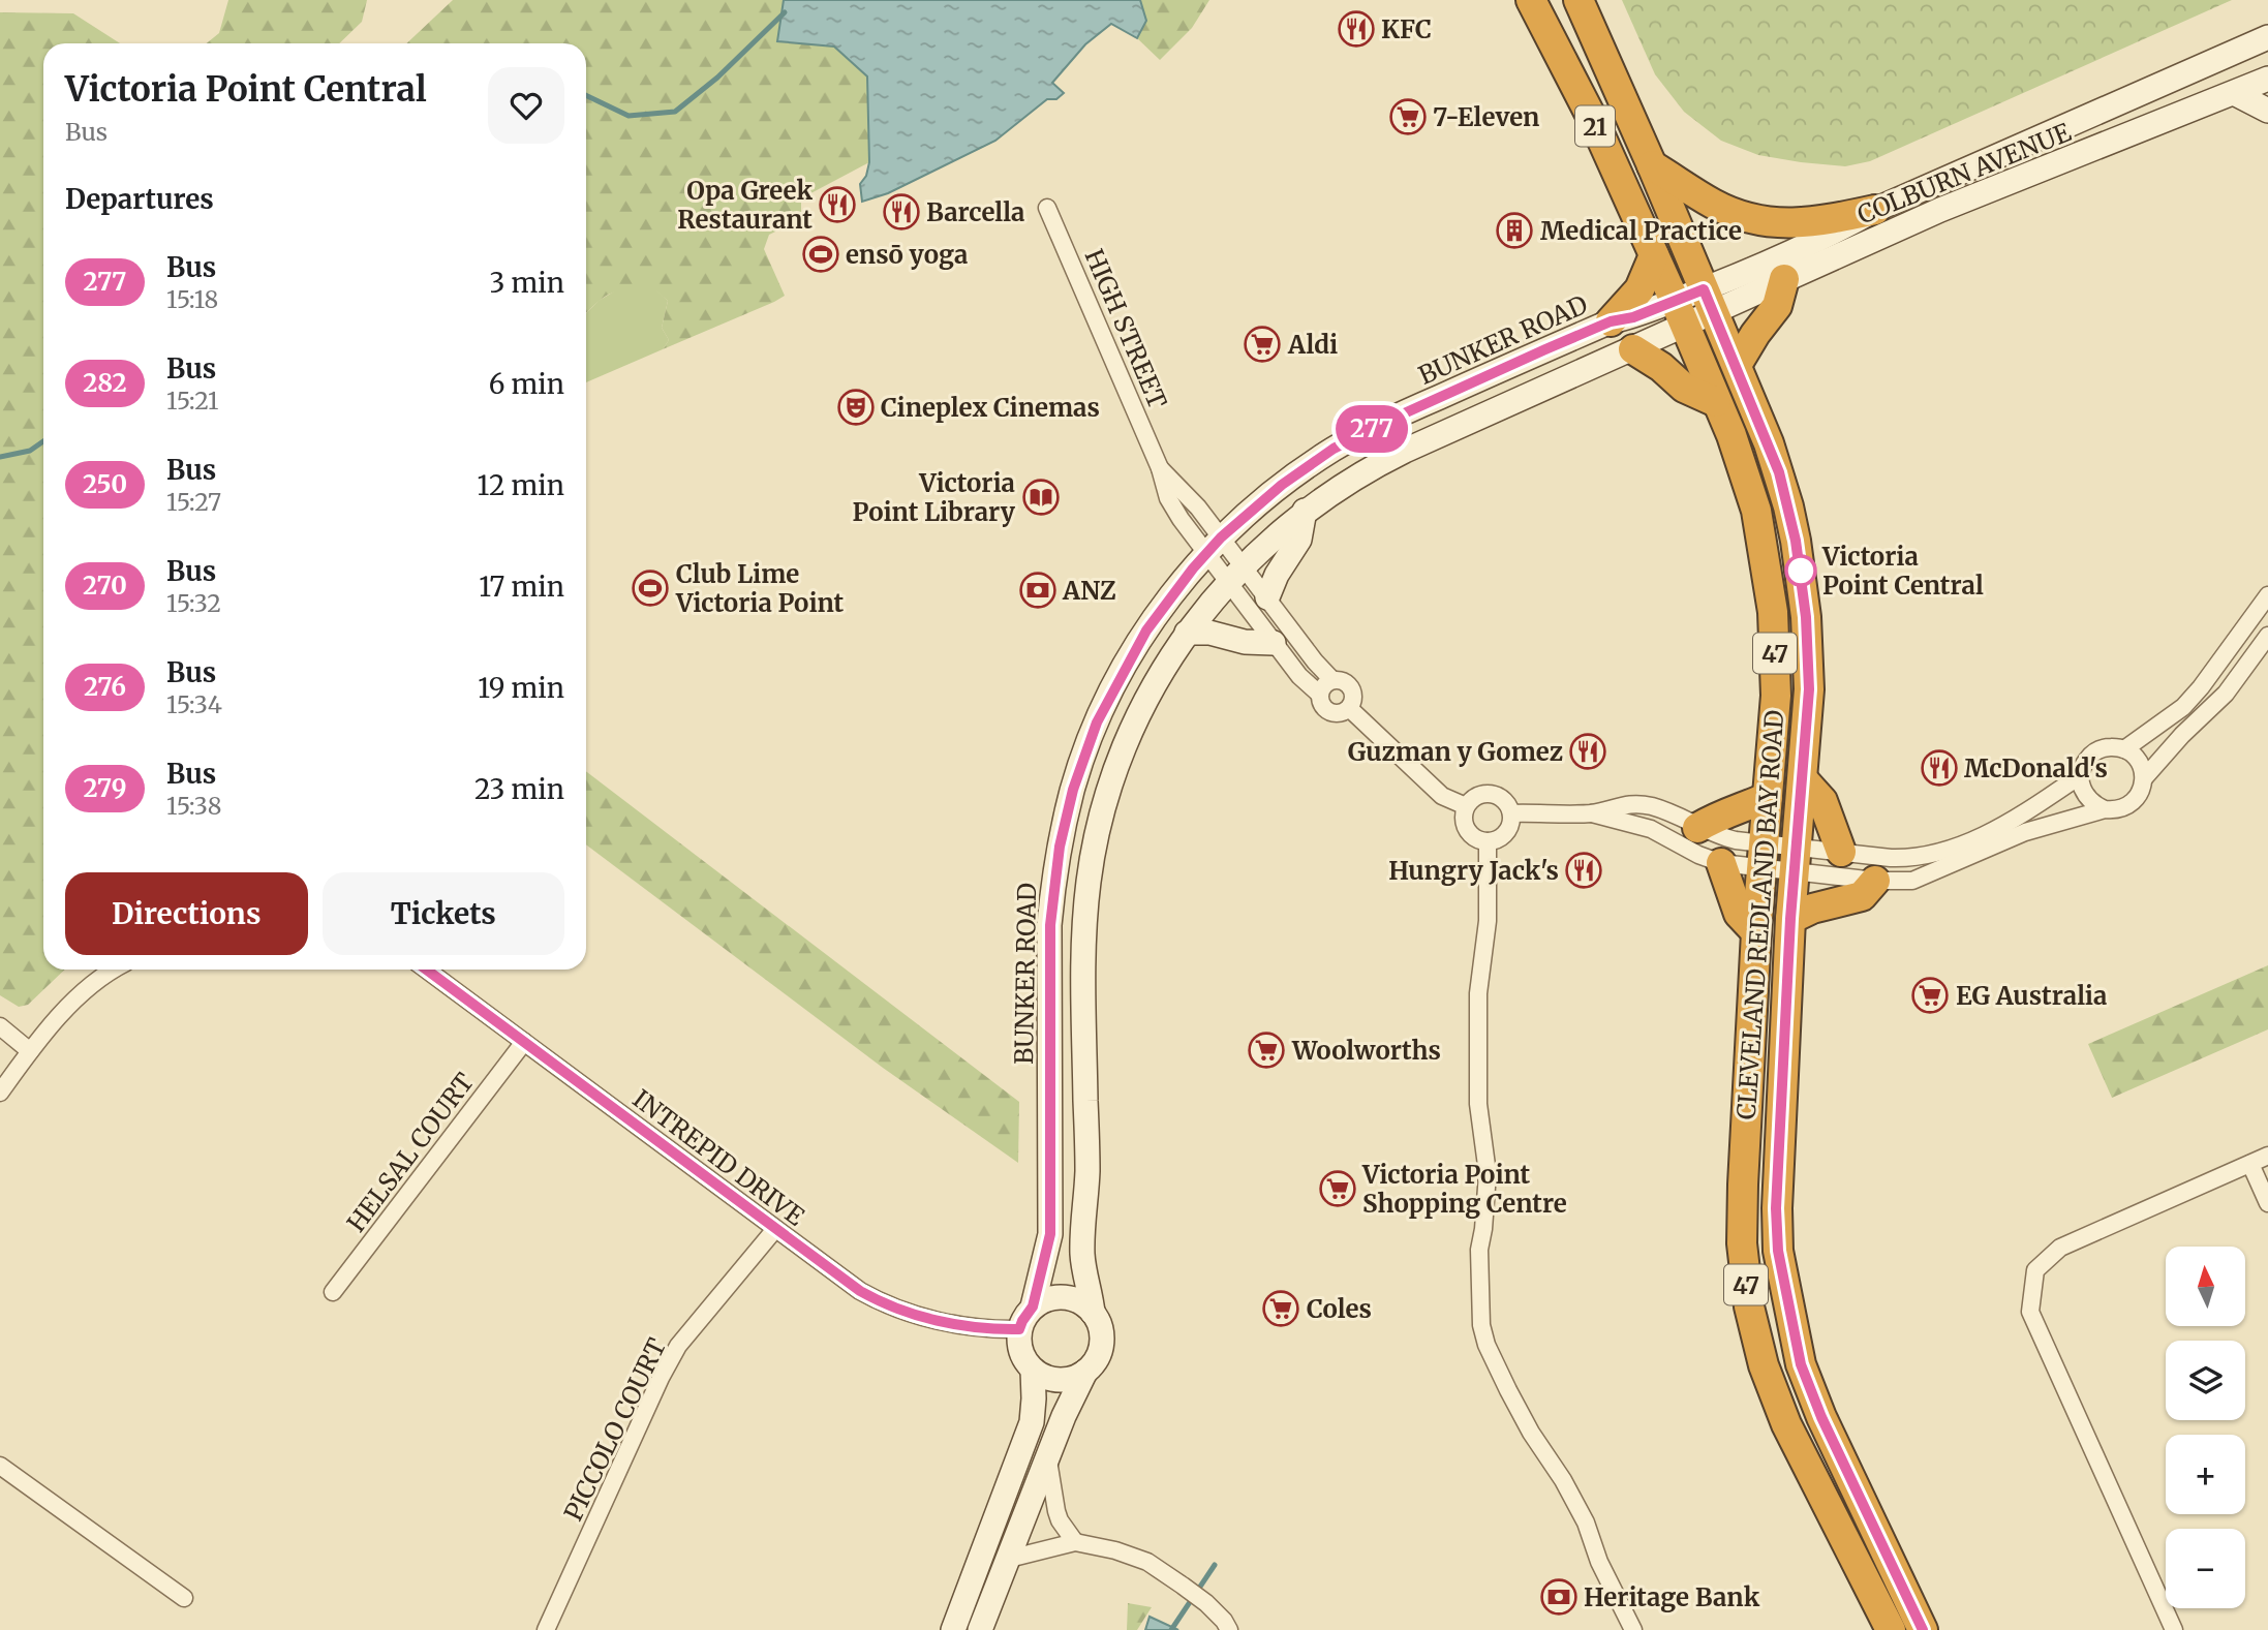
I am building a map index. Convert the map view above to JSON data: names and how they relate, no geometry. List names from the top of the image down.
{
  "streets": {
    "highway": ["21", "47", "CLEVELAND REDLAND BAY ROAD"],
    "main road": ["COLBURN AVENUE", "BUNKER ROAD"],
    "street": [
      "HIGH STREET",
      "HELSAL COURT",
      "INTREPID DRIVE",
      "PICCOLO COURT"
    ]
  },
  "crossings": [
    ["COLBURN AVENUE", "BUNKER ROAD"],
    ["COLBURN AVENUE", "CLEVELAND REDLAND BAY ROAD"],
    ["HIGH STREET", "BUNKER ROAD"],
    ["BUNKER ROAD", "CLEVELAND REDLAND BAY ROAD"],
    ["BUNKER ROAD", "INTREPID DRIVE"],
    ["HELSAL COURT", "INTREPID DRIVE"],
    ["INTREPID DRIVE", "PICCOLO COURT"]
  ],
  "places": {
    "restaurant": [
      "KFC",
      "Opa Greek Restaurant",
      "Barcella",
      "Guzman y Gomez",
      "McDonald's",
      "Hungry Jack's"
    ],
    "supermarket": [
      "7-Eleven",
      "Aldi",
      "EG Australia",
      "Woolworths",
      "Victoria Point Shopping Centre",
      "Coles"
    ],
    "building": ["Medical Practice"],
    "sports": ["ensō yoga", "Club Lime Victoria Point"],
    "theatre": ["Cineplex Cinemas"],
    "library": ["Victoria Point Library"],
    "other": ["Victoria Point Central"],
    "bank": ["ANZ", "Heritage Bank"]
  },
  "lines": ["bus line 277"],
  "north": "top",
  "page": {
    "on_map": "277",
    "heading": [
      ["Victoria Point Central", "Bus"],
      "Departures"
    ],
    "list": [
      {
        "mark": "277",
        "name": "Bus",
        "note": "15:18",
        "value": "3 min"
      },
      {
        "mark": "282",
        "name": "Bus",
        "note": "15:21",
        "value": "6 min"
      },
      {
        "mark": "250",
        "name": "Bus",
        "note": "15:27",
        "value": "12 min"
      },
      {
        "mark": "270",
        "name": "Bus",
        "note": "15:32",
        "value": "17 min"
      },
      {
        "mark": "276",
        "name": "Bus",
        "note": "15:34",
        "value": "19 min"
      },
      {
        "mark": "279",
        "name": "Bus",
        "note": "15:38",
        "value": "23 min"
      }
    ],
    "buttons": ["Directions", "Tickets"],
    "map_buttons": ["+", "−"]
  }
}
